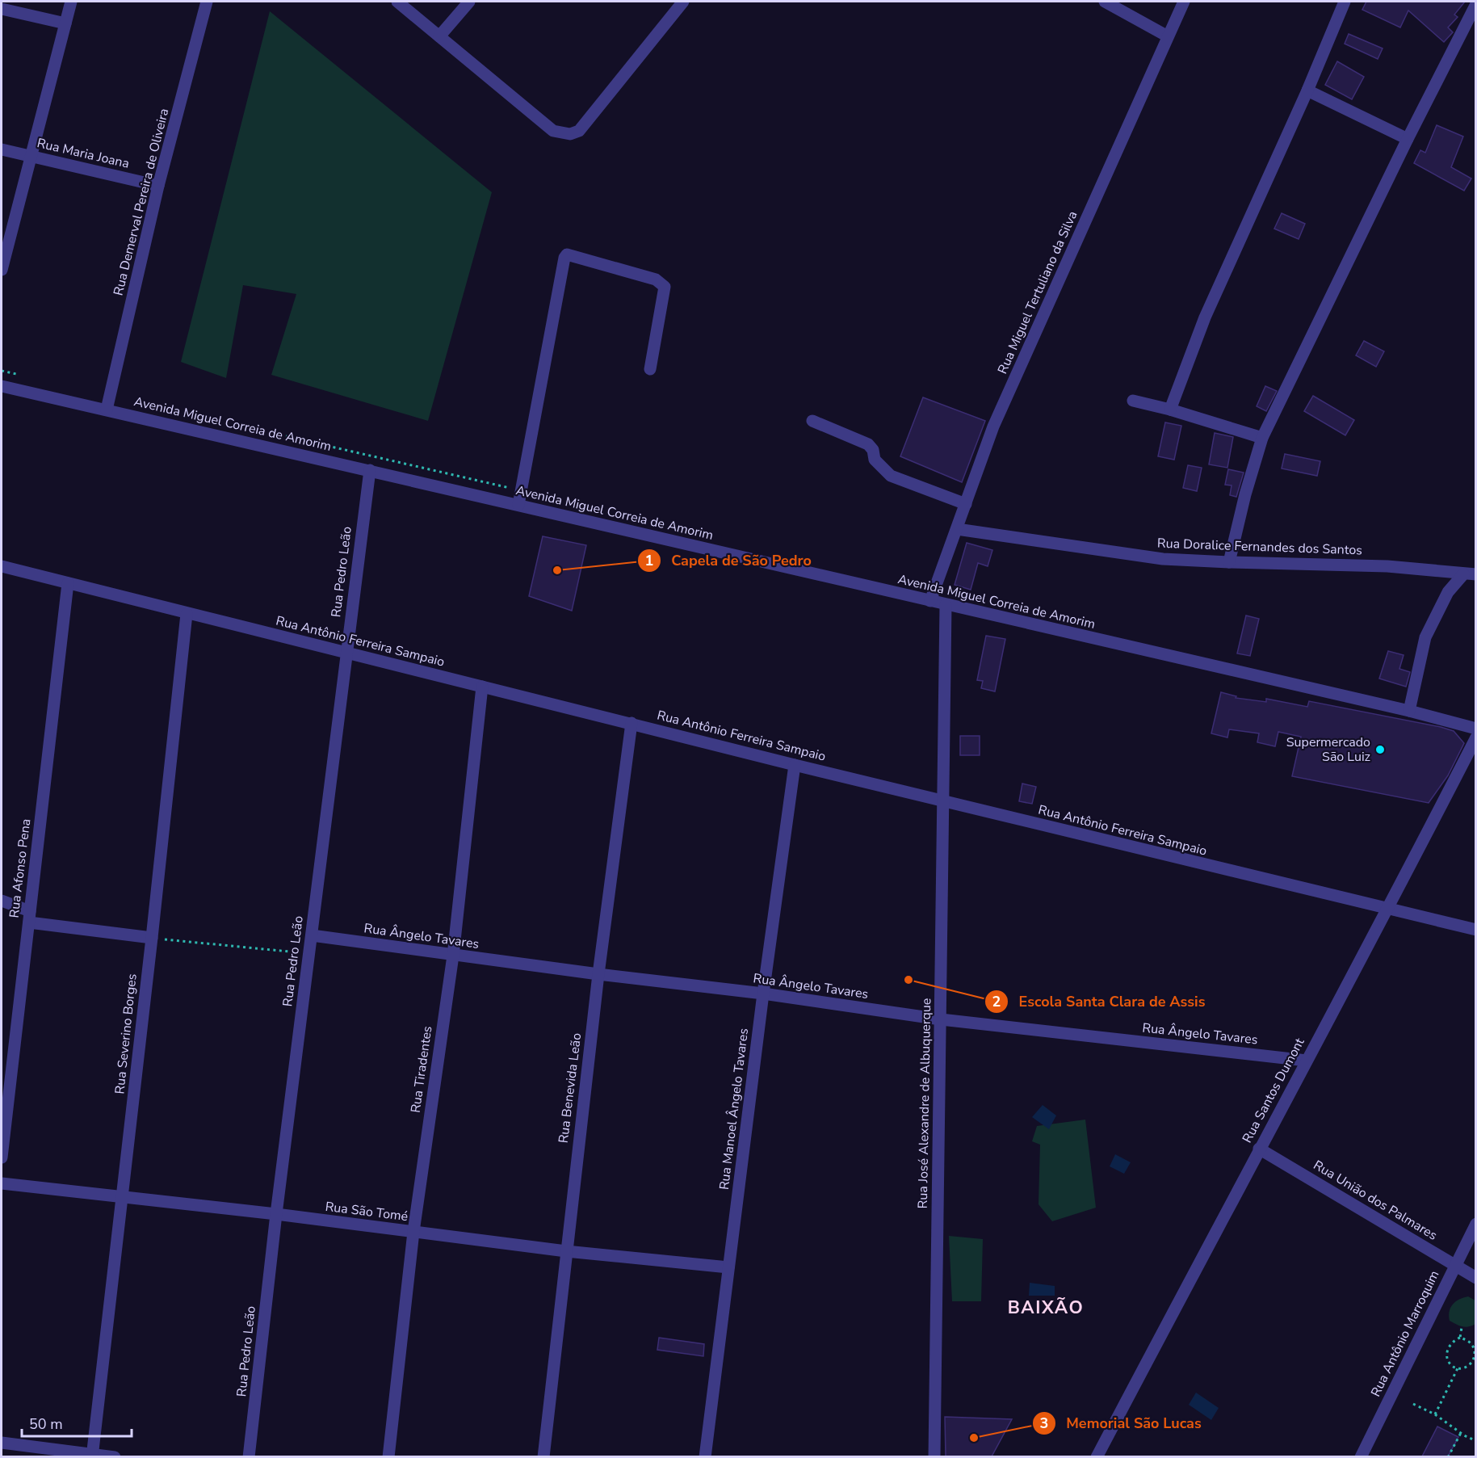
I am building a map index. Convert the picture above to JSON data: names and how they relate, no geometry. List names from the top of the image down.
{
  "streets": {
    "street": [
      "Rua Maria Joana",
      "Rua Demerval Pereira de Oliveira",
      "Rua Miguel Tertuliano da Silva",
      "Avenida Miguel Correia de Amorim",
      "Rua Doralice Fernandes dos Santos",
      "Rua Pedro Leão",
      "Rua Antônio Ferreira Sampaio",
      "Rua Afonso Pena",
      "Rua Ângelo Tavares",
      "Rua Severino Borges",
      "Rua Tiradentes",
      "Rua Benevida Leão",
      "Rua Santos Dumont",
      "Rua José Alexandre de Albuquerque",
      "Rua Manoel Ângelo Tavares",
      "Rua União dos Palmares",
      "Rua São Tomé",
      "Rua Antônio Marroquim"
    ]
  },
  "crossings": [
    ["Rua Maria Joana", "Rua Demerval Pereira de Oliveira"],
    ["Rua Demerval Pereira de Oliveira", "Avenida Miguel Correia de Amorim"],
    ["Rua Miguel Tertuliano da Silva", "Avenida Miguel Correia de Amorim"],
    ["Rua Miguel Tertuliano da Silva", "Rua Doralice Fernandes dos Santos"],
    ["Avenida Miguel Correia de Amorim", "Rua Pedro Leão"],
    ["Avenida Miguel Correia de Amorim", "Rua José Alexandre de Albuquerque"],
    ["Rua Pedro Leão", "Rua Antônio Ferreira Sampaio"],
    ["Rua Pedro Leão", "Rua Ângelo Tavares"],
    ["Rua Pedro Leão", "Rua São Tomé"],
    ["Rua Antônio Ferreira Sampaio", "Rua Afonso Pena"],
    ["Rua Antônio Ferreira Sampaio", "Rua Severino Borges"],
    ["Rua Antônio Ferreira Sampaio", "Rua Tiradentes"],
    ["Rua Antônio Ferreira Sampaio", "Rua Benevida Leão"],
    ["Rua Antônio Ferreira Sampaio", "Rua Santos Dumont"],
    ["Rua Antônio Ferreira Sampaio", "Rua José Alexandre de Albuquerque"],
    ["Rua Antônio Ferreira Sampaio", "Rua Manoel Ângelo Tavares"],
    ["Rua Ângelo Tavares", "Rua Tiradentes"],
    ["Rua Ângelo Tavares", "Rua Benevida Leão"],
    ["Rua Ângelo Tavares", "Rua Santos Dumont"],
    ["Rua Ângelo Tavares", "Rua José Alexandre de Albuquerque"],
    ["Rua Ângelo Tavares", "Rua Manoel Ângelo Tavares"],
    ["Rua Severino Borges", "Rua São Tomé"],
    ["Rua Tiradentes", "Rua São Tomé"],
    ["Rua Benevida Leão", "Rua São Tomé"],
    ["Rua Santos Dumont", "Rua União dos Palmares"],
    ["Rua Manoel Ângelo Tavares", "Rua São Tomé"],
    ["Rua União dos Palmares", "Rua Antônio Marroquim"]
  ],
  "districts": ["BAIXÃO"],
  "places": [
    "Capela de São Pedro",
    "Supermercado São Luiz",
    "Escola Santa Clara de Assis",
    "Memorial São Lucas"
  ],
  "scale_bar": "50 m"
}
